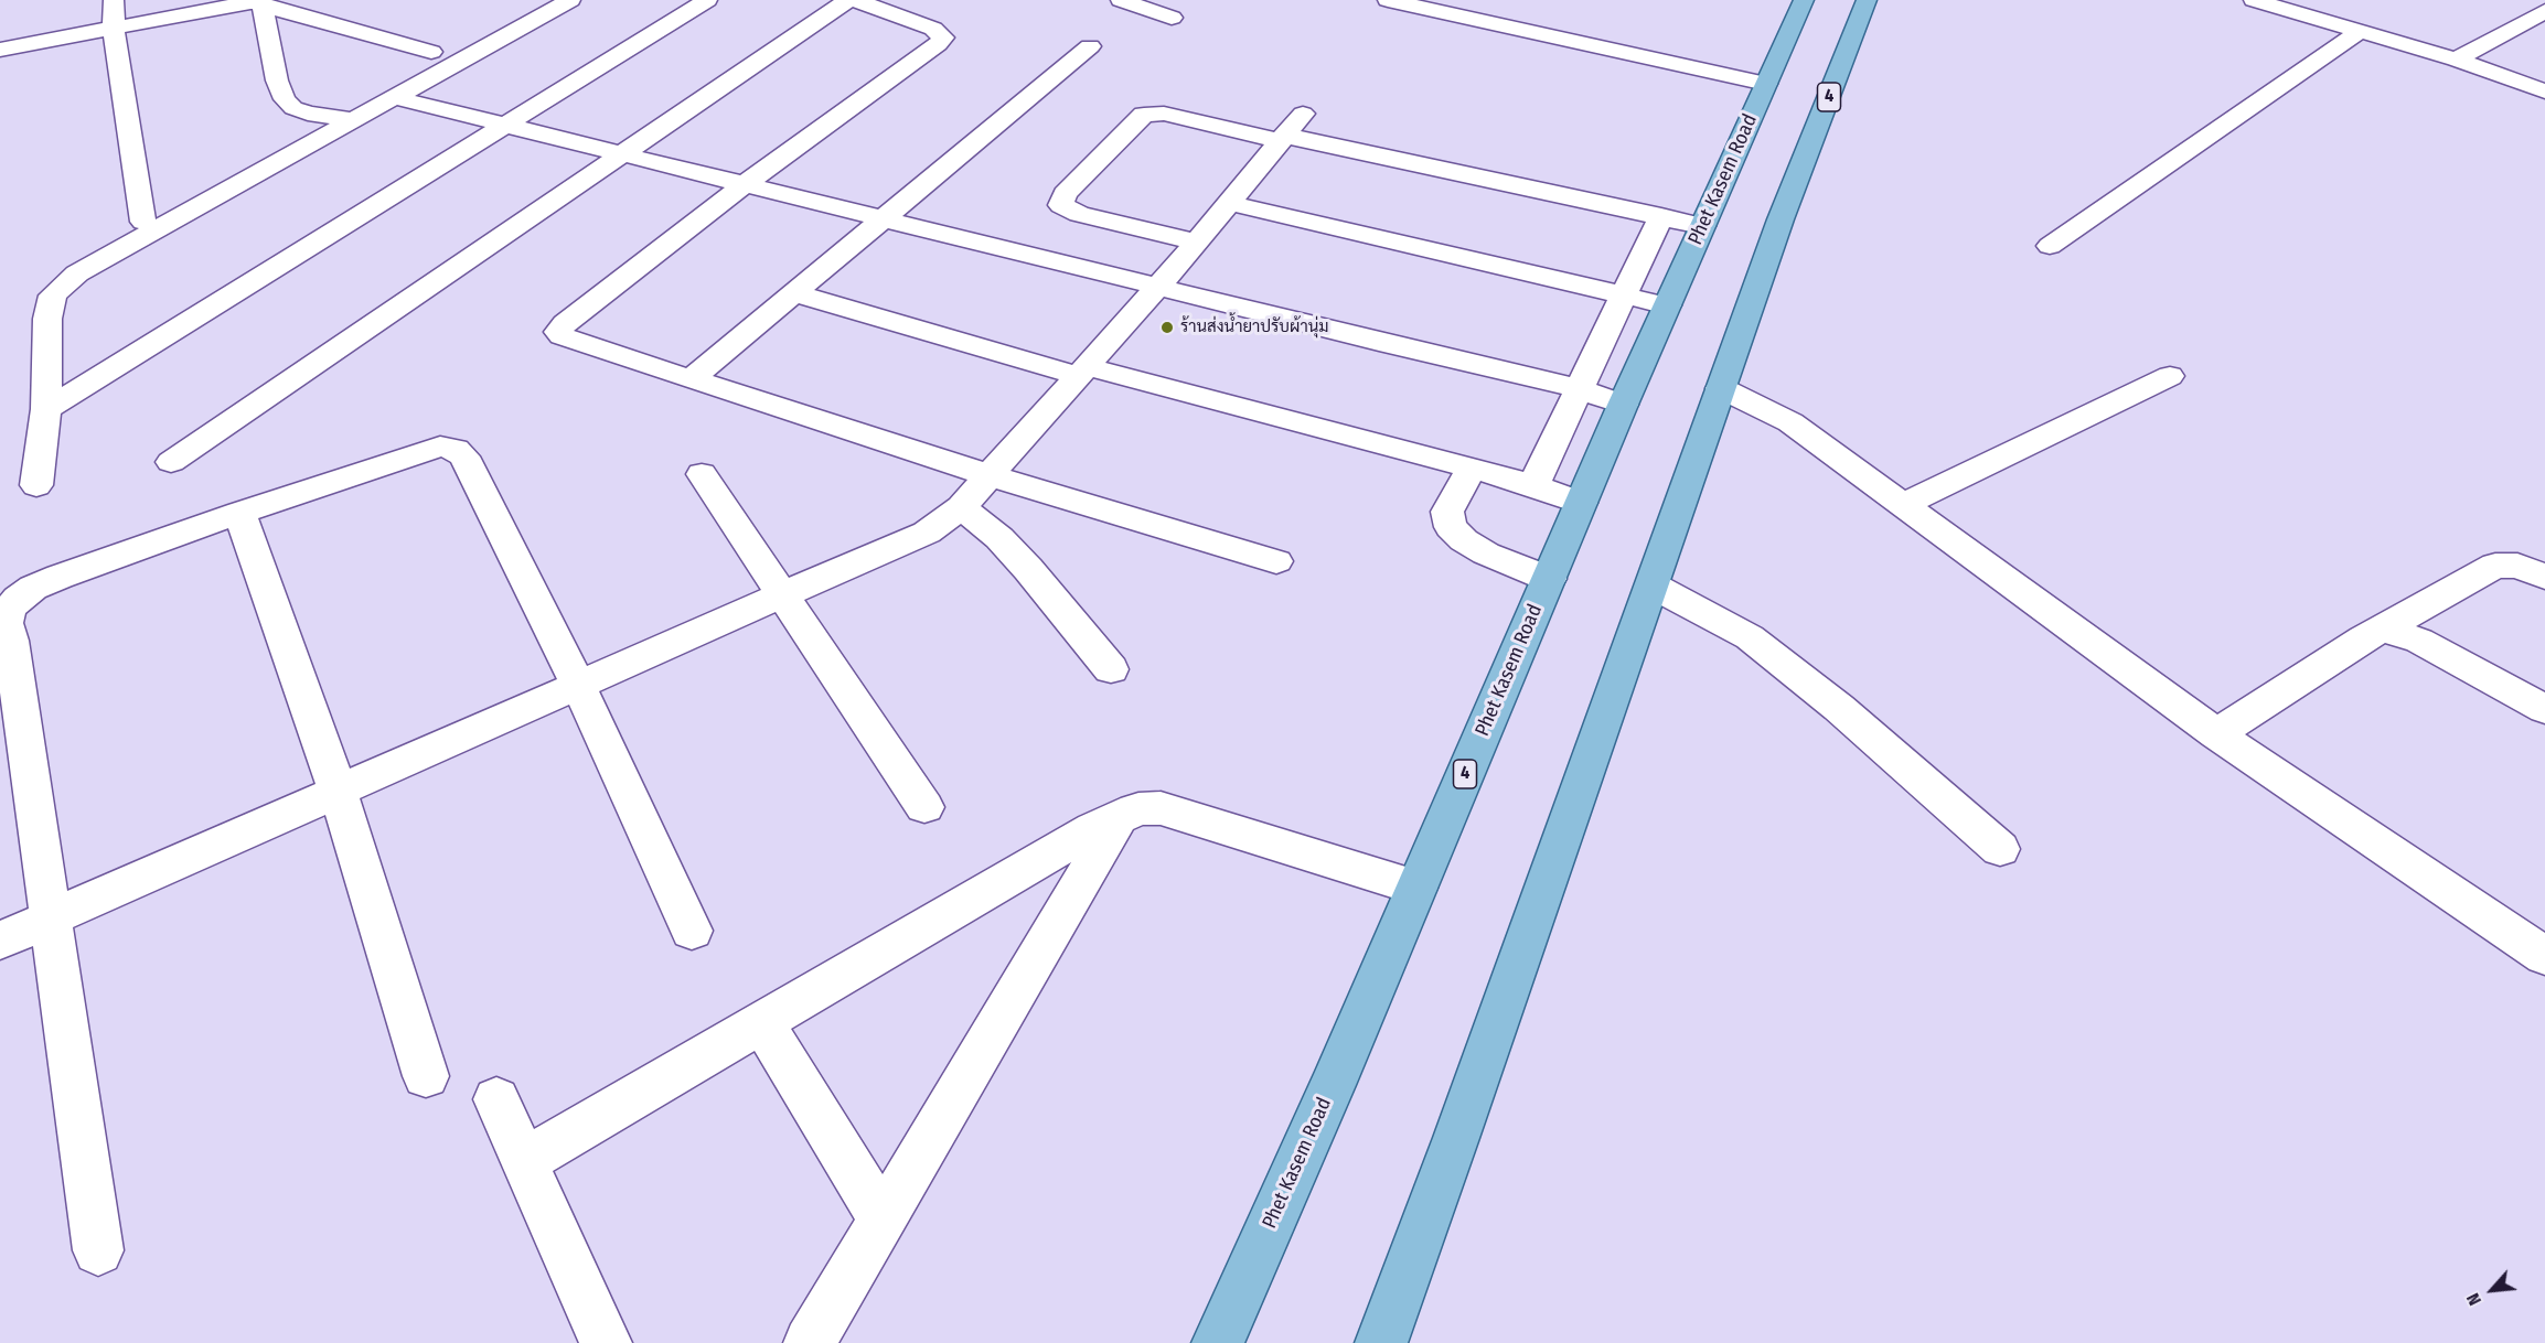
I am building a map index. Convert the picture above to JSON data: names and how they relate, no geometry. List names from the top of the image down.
{
  "streets": {
    "main road": ["4", "Phet Kasem Road"]
  },
  "places": ["ร้านส่งน้ำยาปรับผ้านุ่ม"],
  "north": "bottom left"
}
